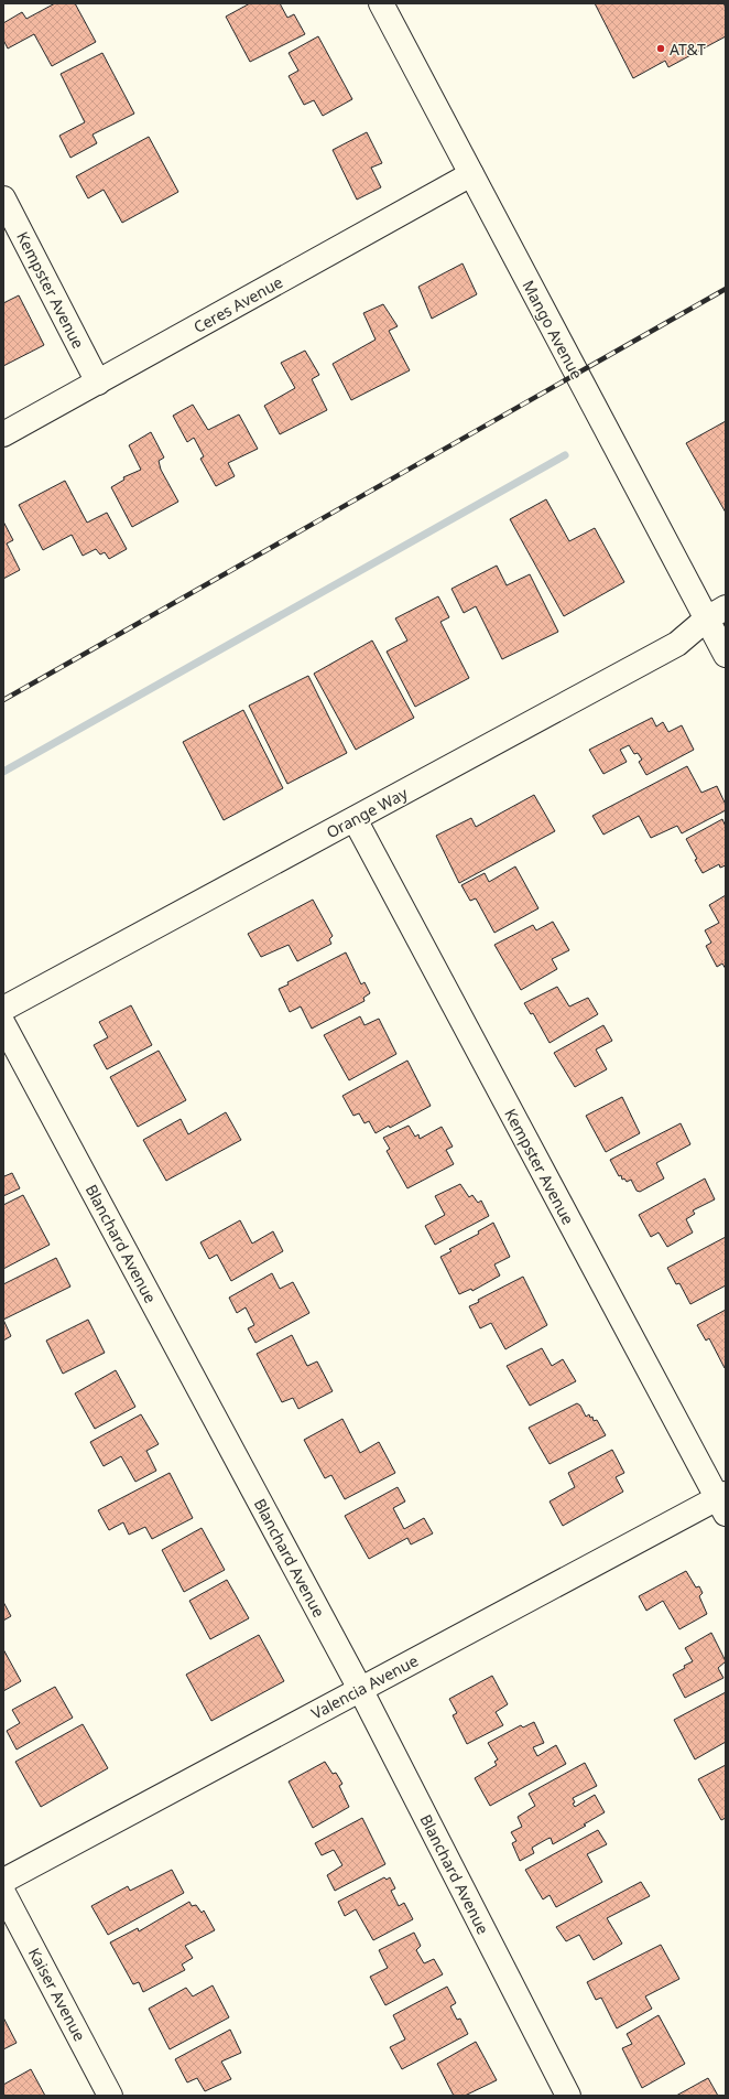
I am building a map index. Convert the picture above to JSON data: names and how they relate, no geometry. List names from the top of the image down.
{
  "streets": {
    "street": [
      "Kempster Avenue",
      "Ceres Avenue",
      "Mango Avenue",
      "Orange Way",
      "Blanchard Avenue",
      "Valencia Avenue",
      "Kaiser Avenue"
    ]
  },
  "crossings": [
    ["Kempster Avenue", "Ceres Avenue"],
    ["Kempster Avenue", "Orange Way"],
    ["Kempster Avenue", "Valencia Avenue"],
    ["Ceres Avenue", "Mango Avenue"],
    ["Mango Avenue", "Orange Way"],
    ["Blanchard Avenue", "Valencia Avenue"]
  ],
  "places": ["AT&T"]
}
